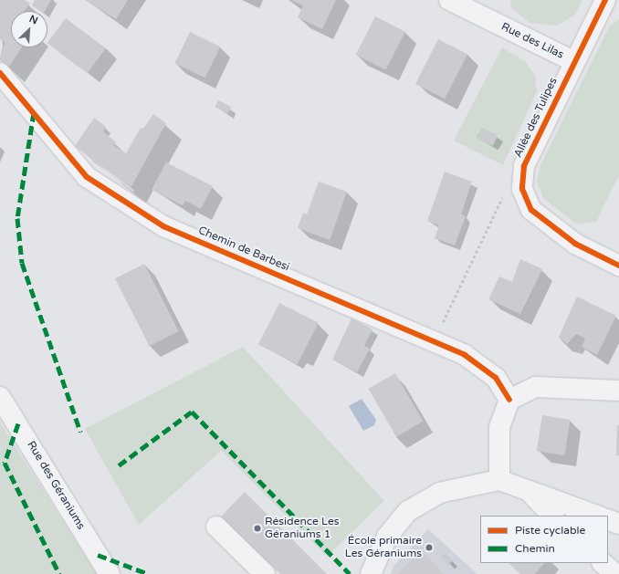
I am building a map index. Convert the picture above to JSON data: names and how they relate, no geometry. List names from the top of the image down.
{
  "streets": {
    "street": [
      "Rue des Lilas",
      "Allée des Tulipes",
      "Chemin de Barbesi",
      "Rue des Géraniums"
    ]
  },
  "crossings": [
    ["Rue des Lilas", "Allée des Tulipes"]
  ],
  "places": ["Résidence Les Géraniums 1", "École primaire Les Géraniums"],
  "legend": ["Piste cyclable", "Chemin"],
  "north": "top right"
}
